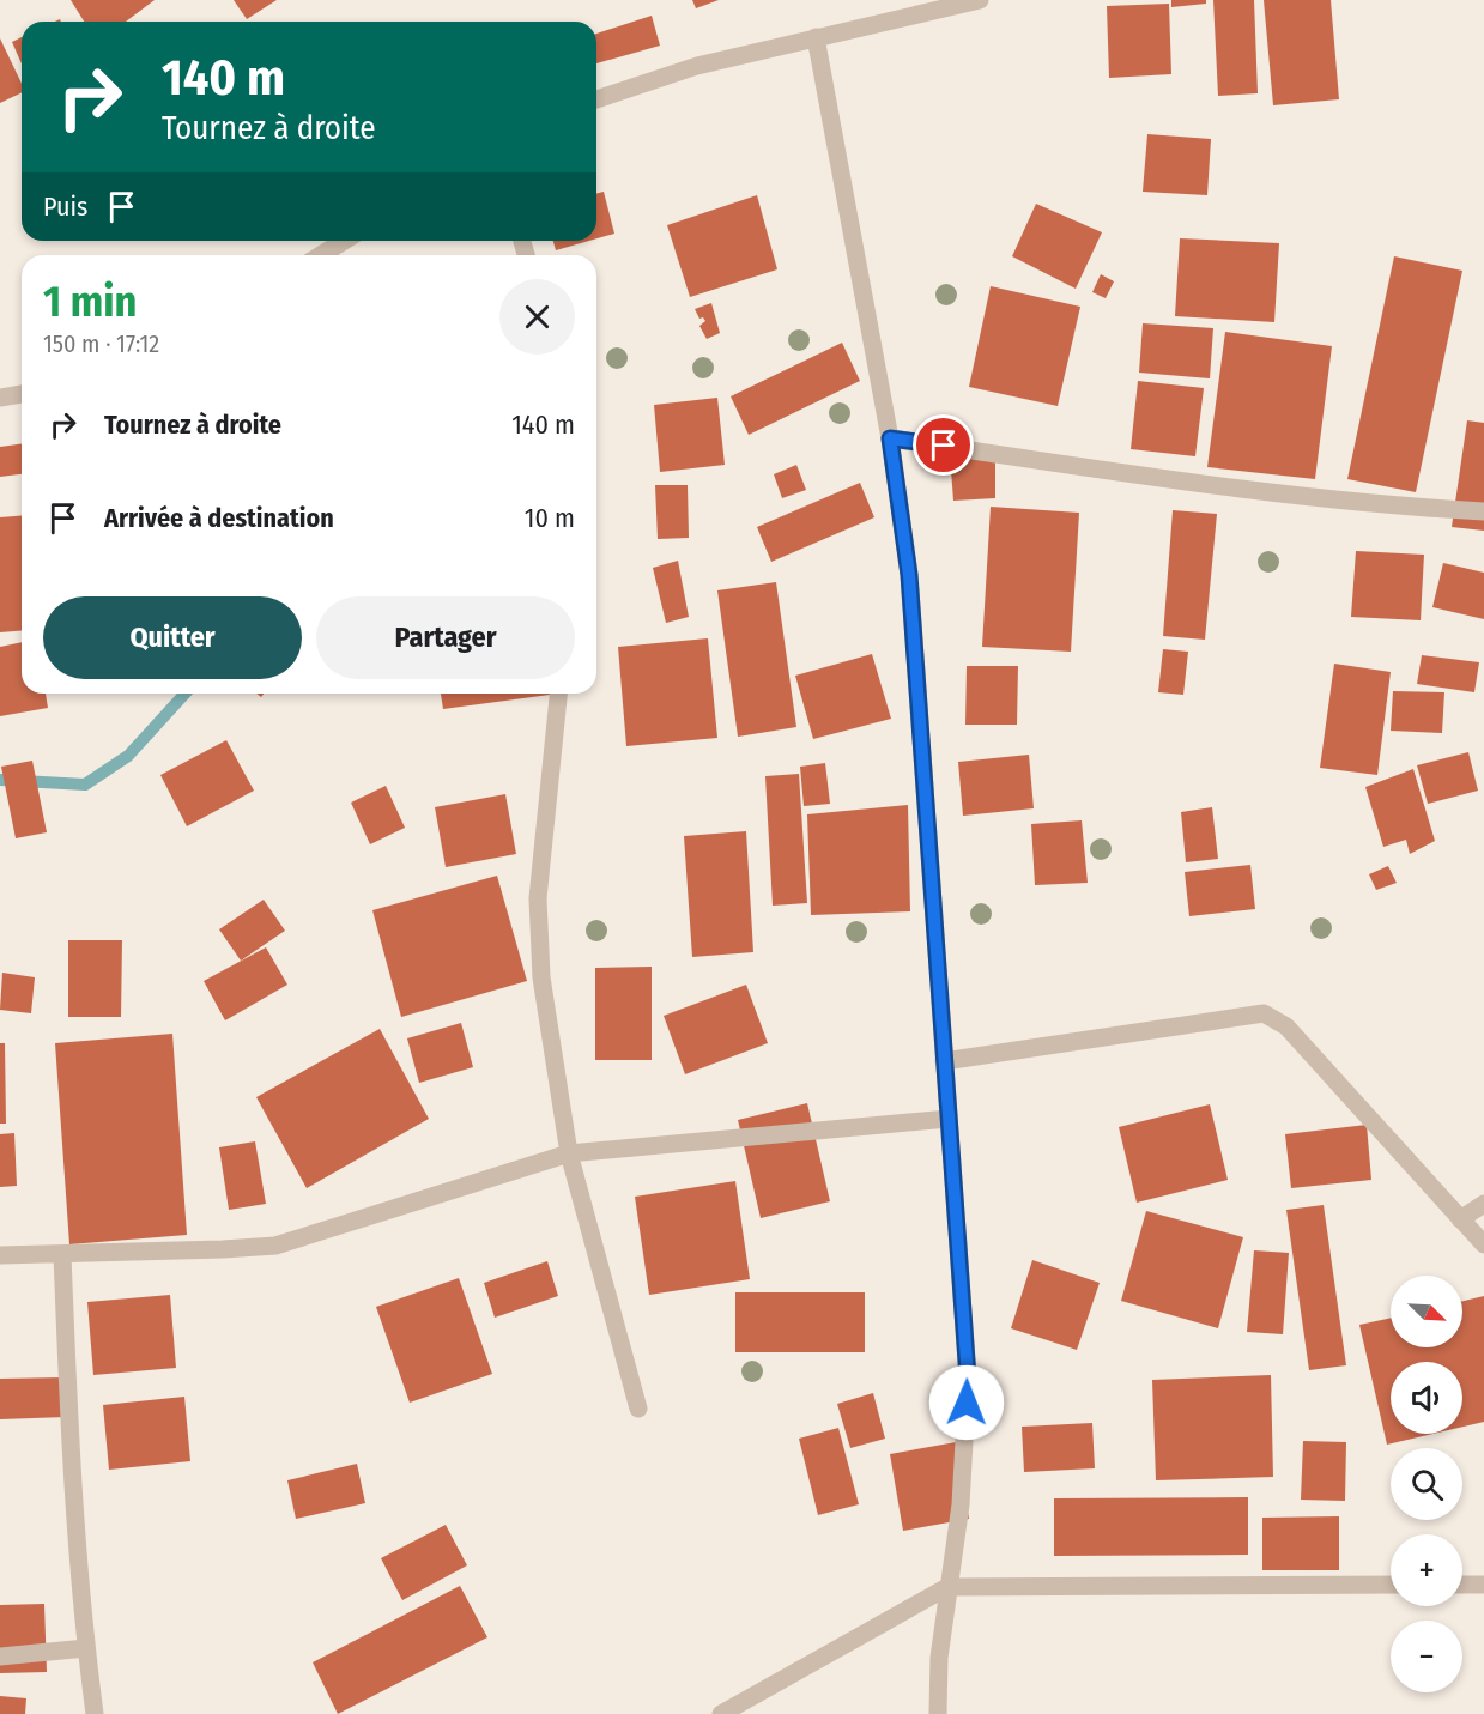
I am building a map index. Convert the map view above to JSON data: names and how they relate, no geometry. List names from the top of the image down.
{
  "north": "bottom right",
  "page": {
    "turn": ["140 m", "Tournez à droite"],
    "then": "Puis",
    "heading": ["1 min", "150 m · 17:12"],
    "list": [
      {
        "name": "Tournez à droite",
        "value": "140 m"
      },
      {
        "name": "Arrivée à destination",
        "value": "10 m"
      }
    ],
    "buttons": ["Quitter", "Partager"],
    "map_buttons": ["+", "−"]
  }
}
